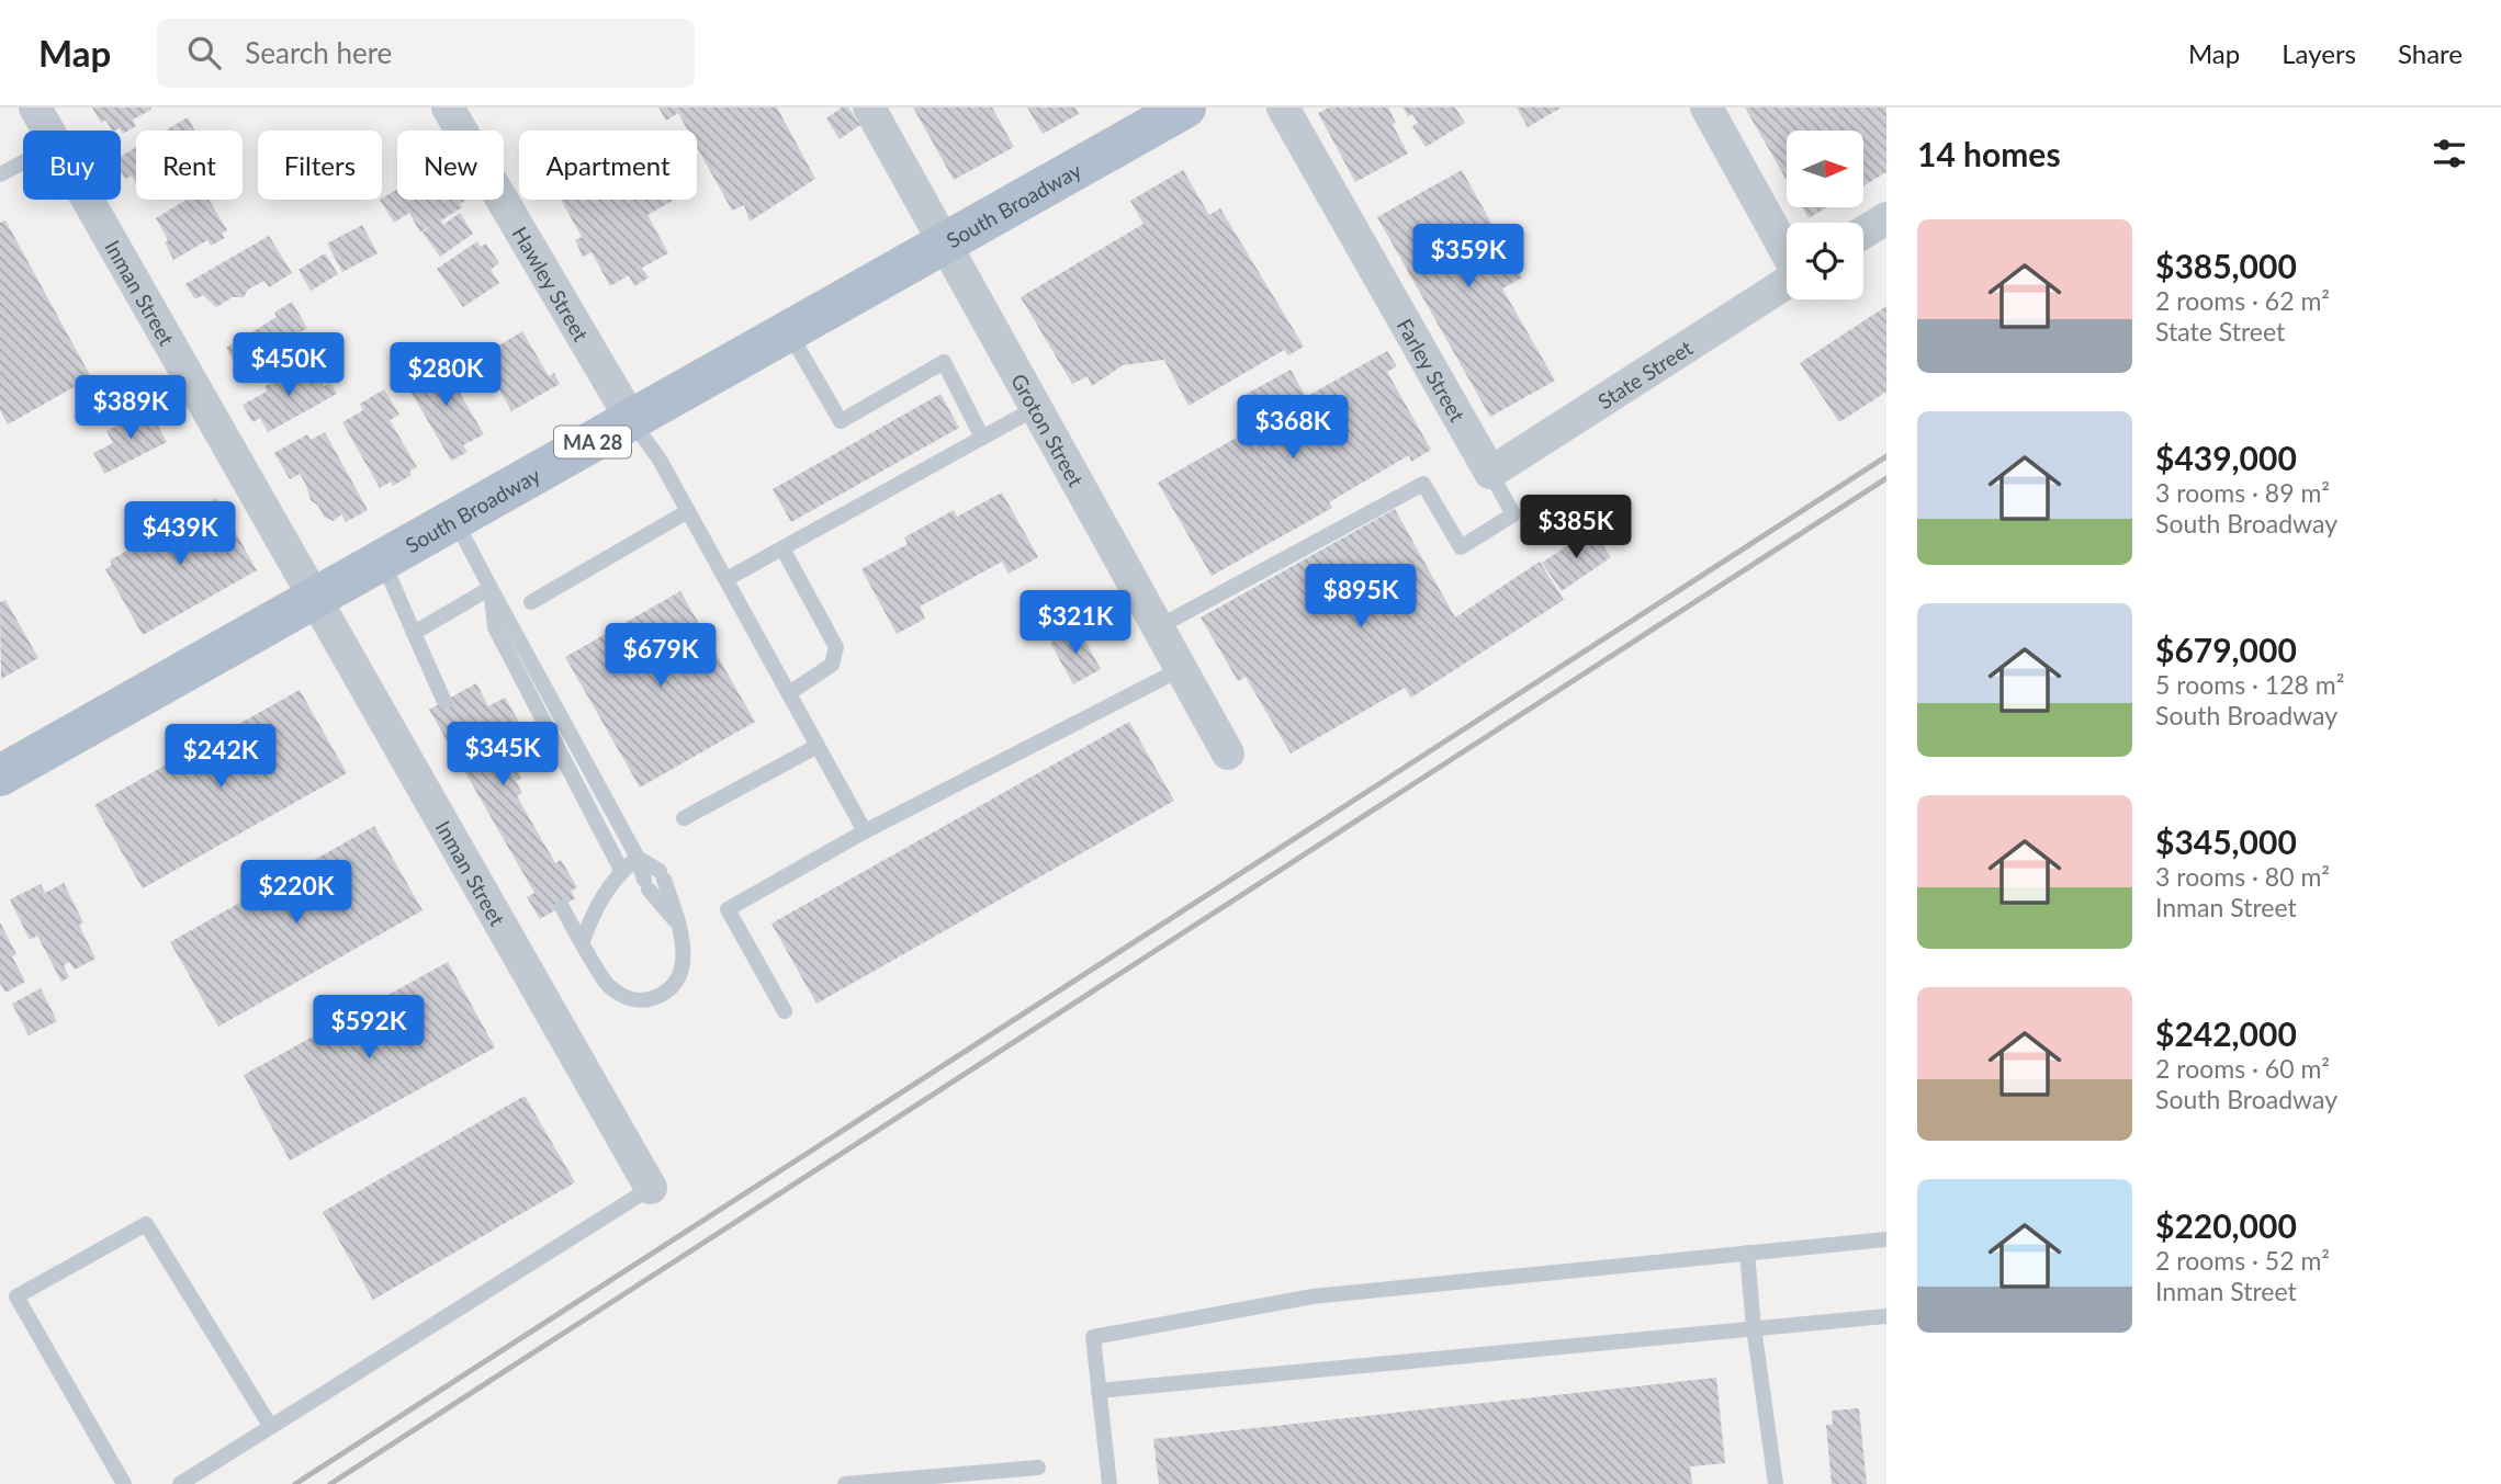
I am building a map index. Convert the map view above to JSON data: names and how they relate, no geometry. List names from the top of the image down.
{
  "streets": {
    "main road": ["South Broadway", "MA 28"],
    "street": [
      "Hawley Street",
      "Inman Street",
      "Farley Street",
      "State Street",
      "Groton Street"
    ]
  },
  "crossings": [
    ["South Broadway", "Hawley Street"],
    ["South Broadway", "Inman Street"],
    ["South Broadway", "Groton Street"],
    ["Farley Street", "State Street"]
  ],
  "north": "right",
  "page": {
    "header": "Map",
    "search": "Search here",
    "nav": ["Map", "Layers", "Share"],
    "heading": "14 homes",
    "chip": [
      "Buy",
      "Rent",
      "Filters",
      "New",
      "Apartment"
    ],
    "list": [
      {
        "name": "$385,000",
        "note": "2 rooms · 62 m² · State Street"
      },
      {
        "name": "$439,000",
        "note": "3 rooms · 89 m² · South Broadway"
      },
      {
        "name": "$679,000",
        "note": "5 rooms · 128 m² · South Broadway"
      },
      {
        "name": "$345,000",
        "note": "3 rooms · 80 m² · Inman Street"
      },
      {
        "name": "$242,000",
        "note": "2 rooms · 60 m² · South Broadway"
      },
      {
        "name": "$220,000",
        "note": "2 rooms · 52 m² · Inman Street"
      }
    ],
    "price": [
      "$359K",
      "$450K",
      "$280K",
      "$389K",
      "$368K",
      "$385K",
      "$439K",
      "$895K",
      "$321K",
      "$679K",
      "$345K",
      "$242K",
      "$220K",
      "$592K"
    ]
  }
}
